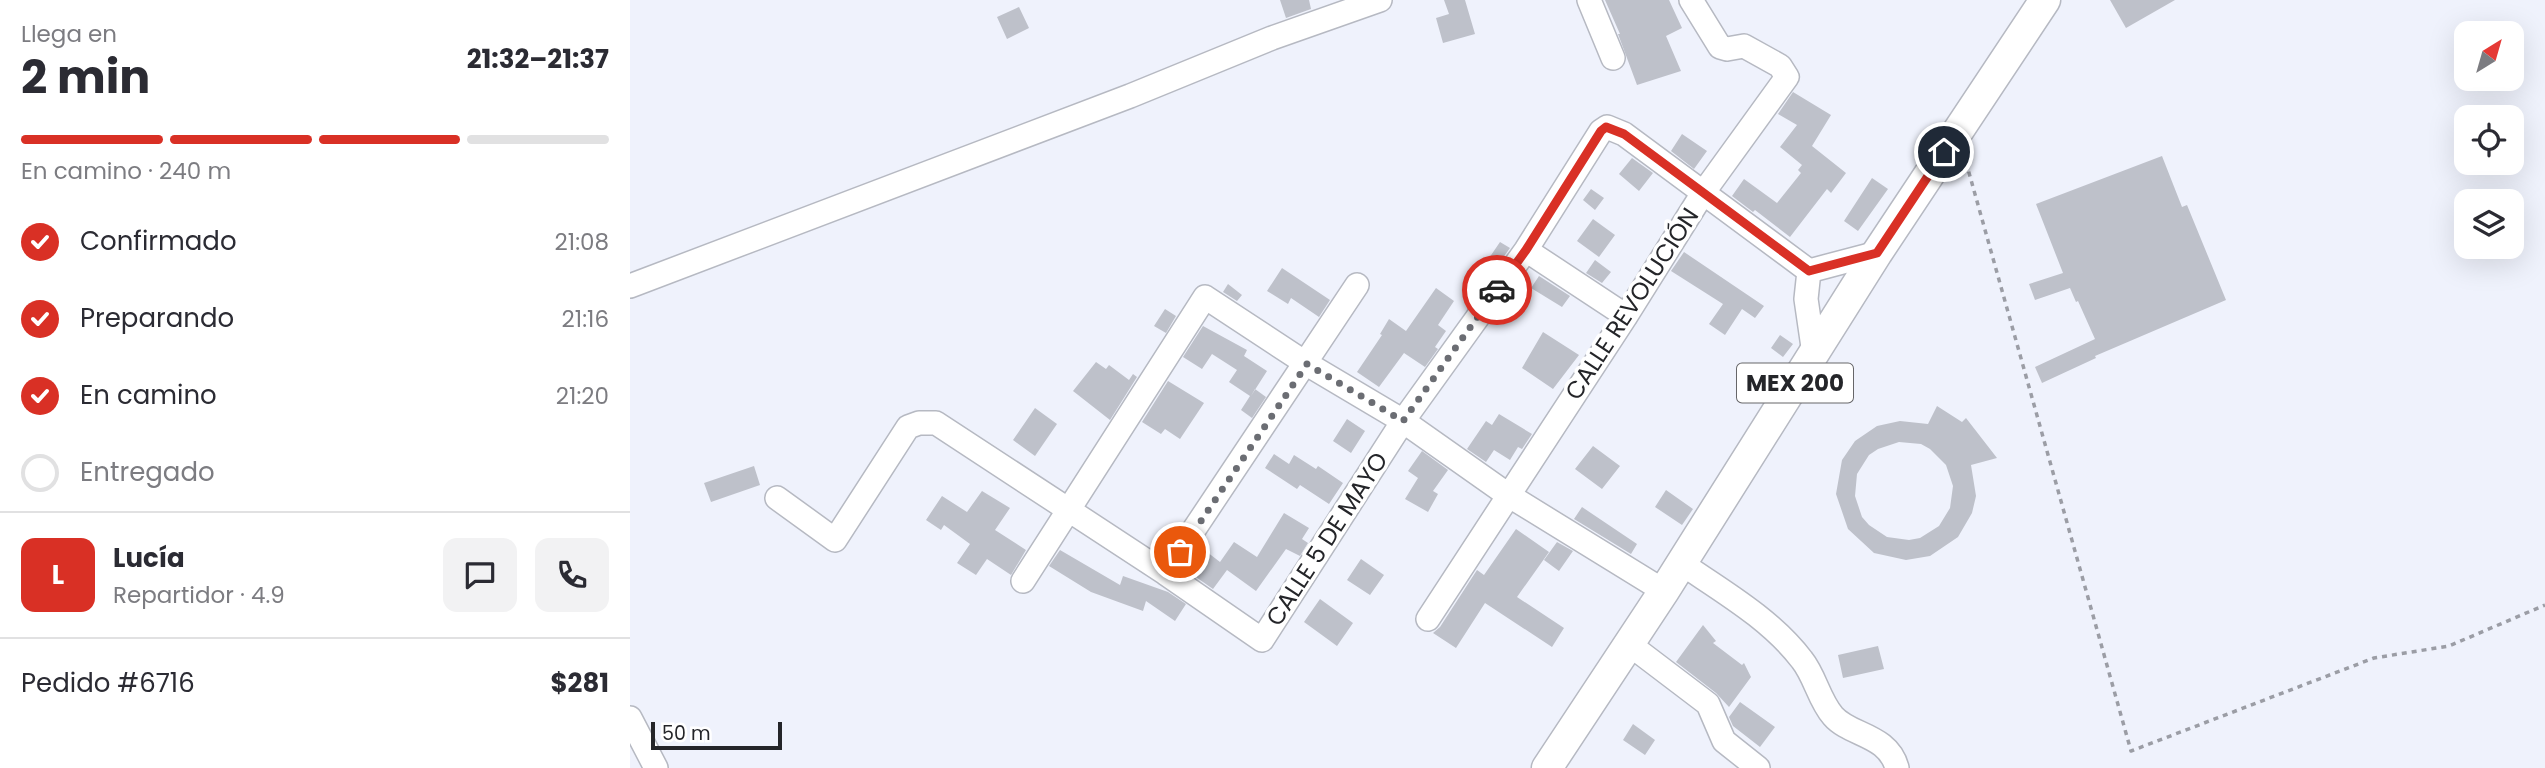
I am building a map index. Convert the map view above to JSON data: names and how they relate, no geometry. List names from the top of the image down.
{
  "streets": {
    "main road": ["MEX 200"],
    "street": ["CALLE REVOLUCIÓN", "CALLE 5 DE MAYO"]
  },
  "crossings": [
    ["CALLE REVOLUCIÓN", "CALLE 5 DE MAYO"]
  ],
  "scale_bar": "50 m",
  "north": "top right",
  "page": {
    "heading": ["2 min", "Llega en", "21:32–21:37"],
    "panel": [
      "Lucía",
      "Repartidor · 4.9",
      "Pedido #6716",
      "$281"
    ],
    "bar": "En camino · 240 m",
    "list": [
      ["Confirmado", "21:08"],
      ["Preparando", "21:16"],
      ["En camino", "21:20"],
      "Entregado"
    ],
    "round": "L",
    "scale": "50 m"
  }
}
